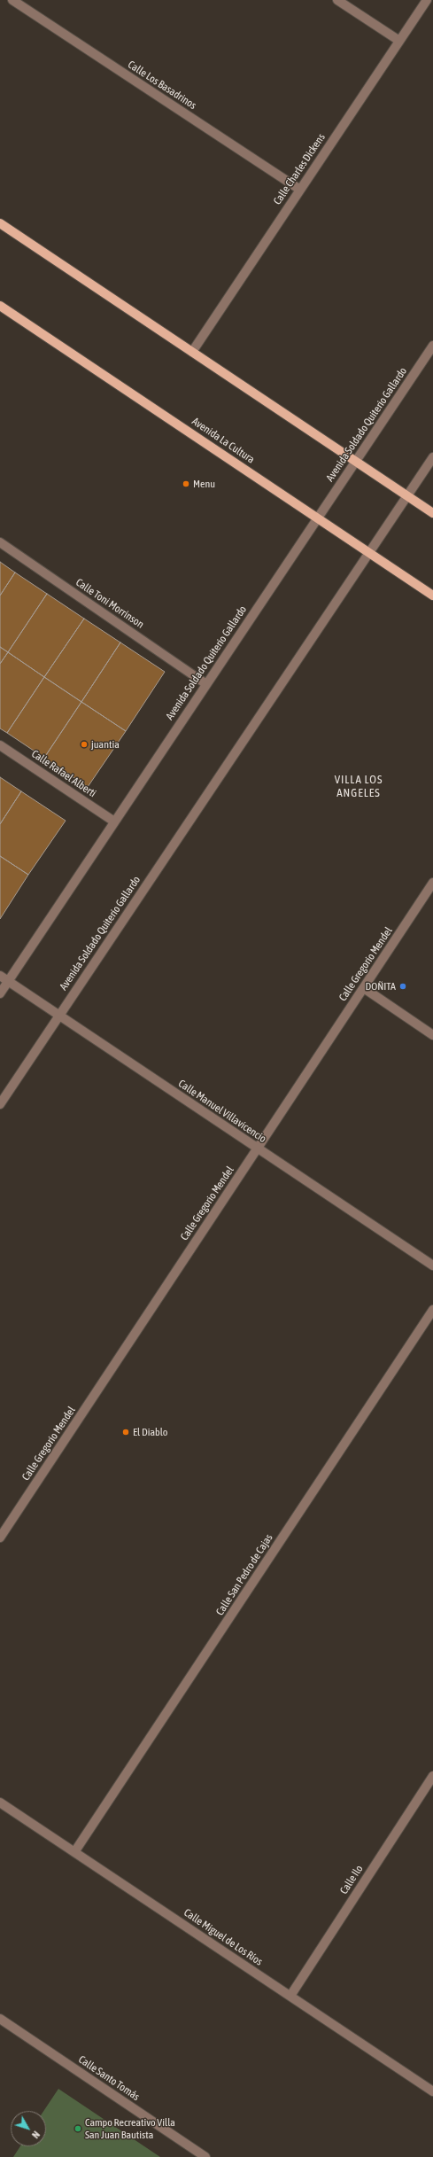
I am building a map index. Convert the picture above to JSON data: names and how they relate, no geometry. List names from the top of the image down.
{
  "streets": {
    "main road": ["Avenida La Cultura"],
    "street": [
      "Calle Los Basadrinos",
      "Calle Charles Dickens",
      "Avenida Soldado Quiterio Gallardo",
      "Calle Toni Morrinson",
      "Calle Rafael Alberti",
      "Calle Gregorio Mendel",
      "Calle Manuel Villavicencio",
      "Calle San Pedro de Cajas",
      "Calle Ilo",
      "Calle Miguel de Los Ríos",
      "Calle Santo Tomás"
    ]
  },
  "crossings": [
    ["Calle Los Basadrinos", "Calle Charles Dickens"],
    ["Avenida Soldado Quiterio Gallardo", "Avenida La Cultura"],
    ["Avenida Soldado Quiterio Gallardo", "Calle Toni Morrinson"],
    ["Avenida Soldado Quiterio Gallardo", "Calle Rafael Alberti"],
    ["Avenida Soldado Quiterio Gallardo", "Calle Manuel Villavicencio"],
    ["Calle Gregorio Mendel", "Calle Manuel Villavicencio"],
    ["Calle San Pedro de Cajas", "Calle Miguel de Los Ríos"],
    ["Calle Ilo", "Calle Miguel de Los Ríos"]
  ],
  "districts": ["VILLA LOS ANGELES"],
  "places": [
    "Menu",
    "juantia",
    "DOÑITA",
    "El Diablo",
    "Campo Recreativo Villa San Juan Bautista"
  ],
  "north": "bottom right"
}
